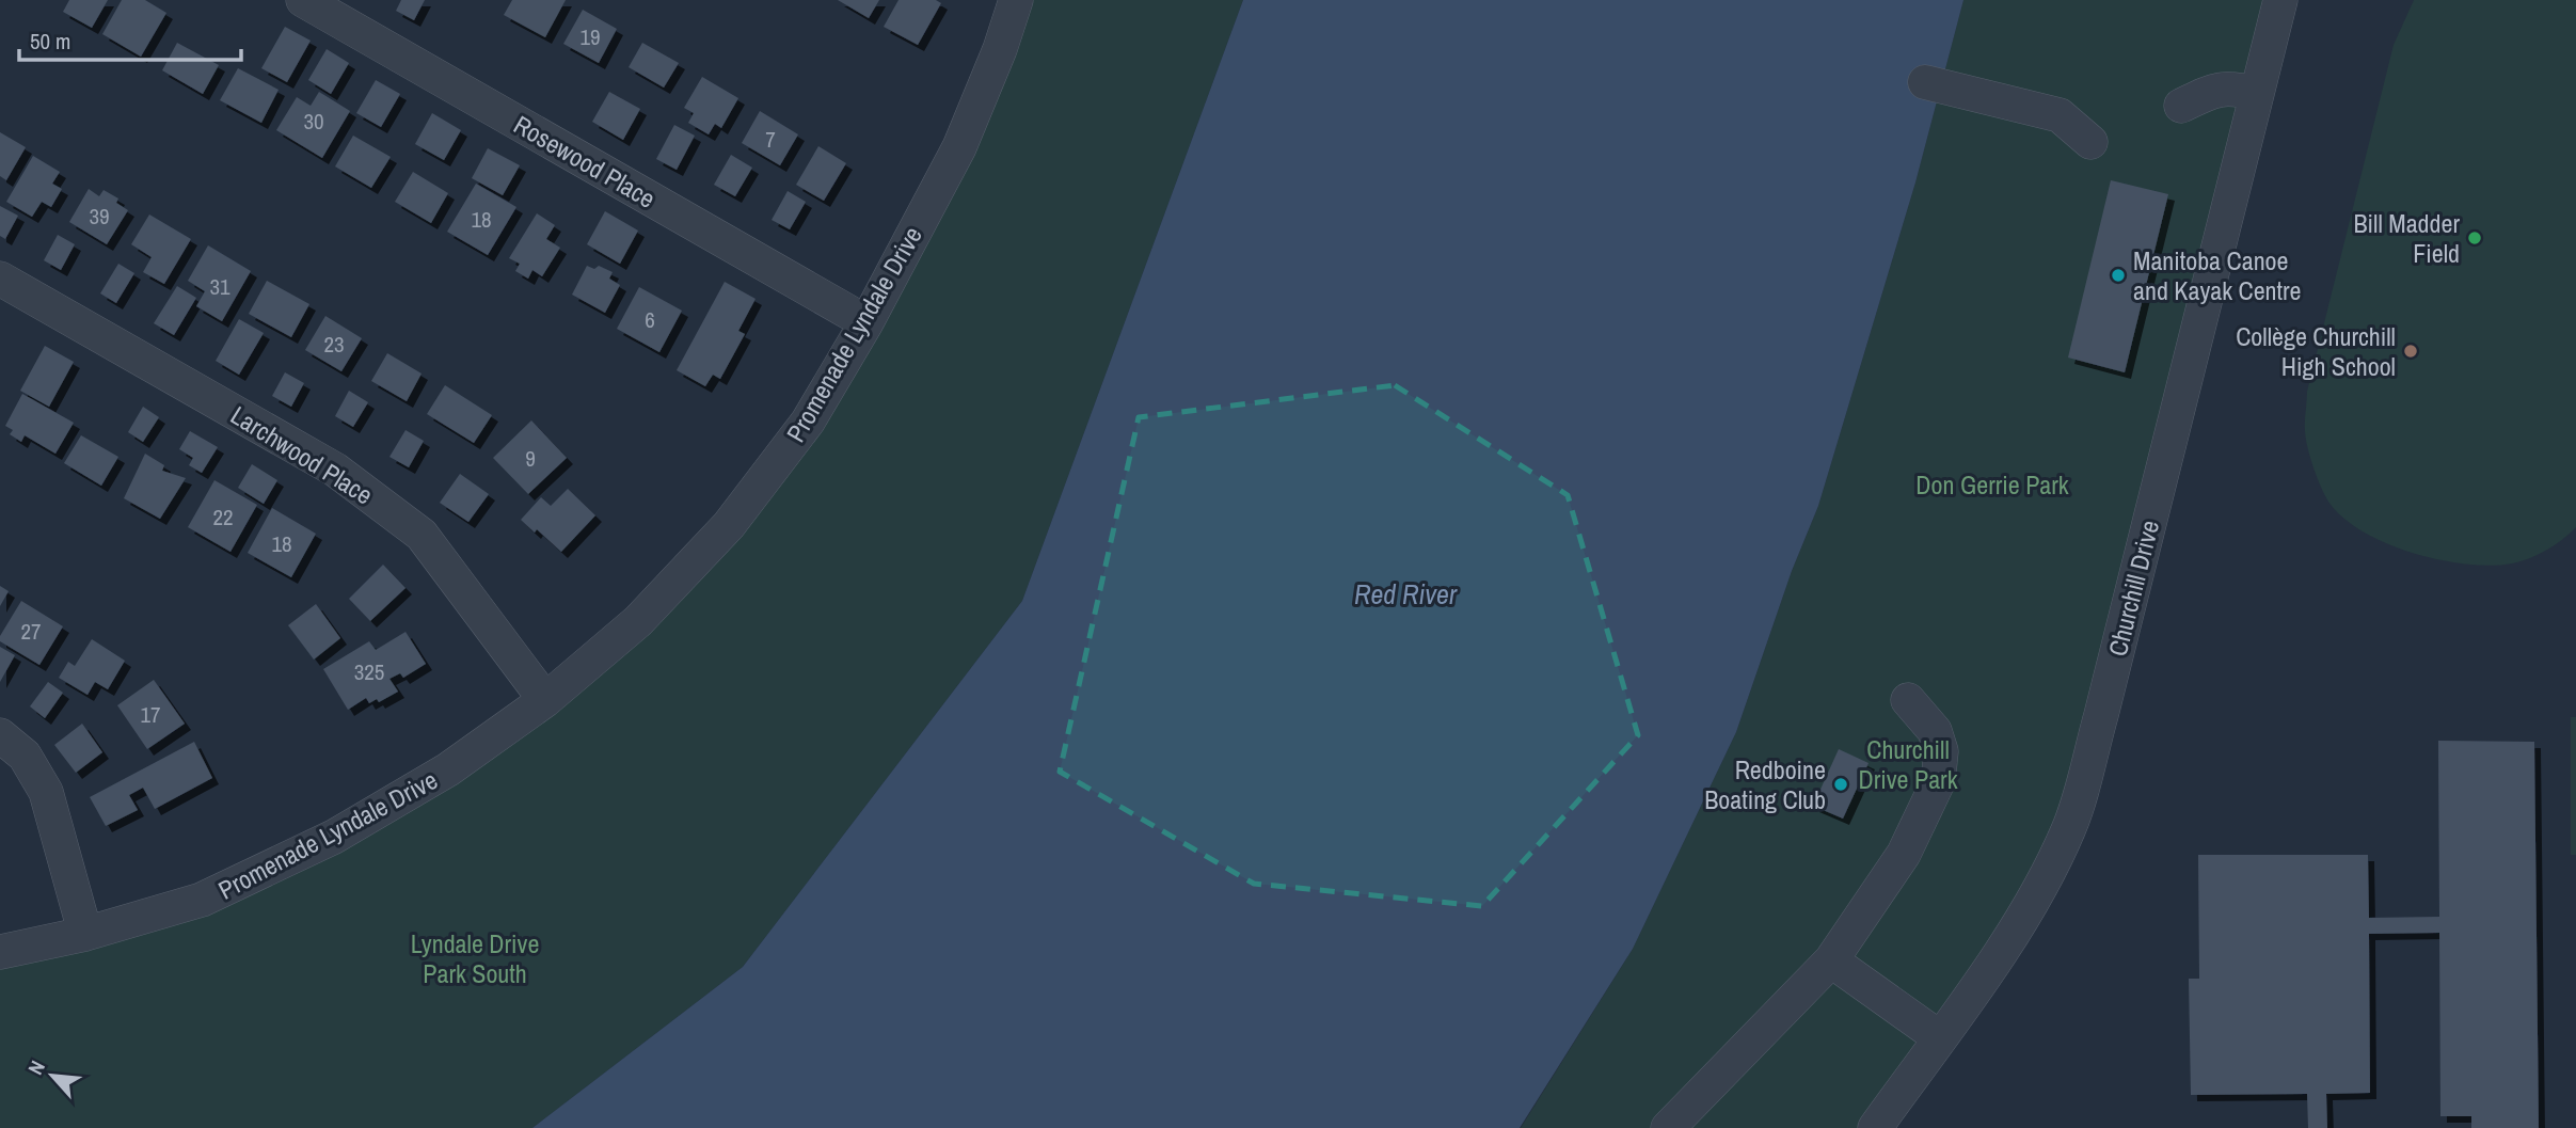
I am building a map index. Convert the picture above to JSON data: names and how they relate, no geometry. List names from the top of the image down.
{
  "streets": {
    "street": [
      "Rosewood Place",
      "Promenade Lyndale Drive",
      "Larchwood Place",
      "Churchill Drive"
    ]
  },
  "crossings": [
    ["Rosewood Place", "Promenade Lyndale Drive"],
    ["Promenade Lyndale Drive", "Larchwood Place"]
  ],
  "water": ["Red River"],
  "parks": ["Don Gerrie Park", "Churchill Drive Park", "Lyndale Drive Park South"],
  "places": [
    "Bill Madder Field",
    "Manitoba Canoe and Kayak Centre",
    "Collège Churchill High School",
    "Redboine Boating Club"
  ],
  "house_numbers": [
    "19",
    "30",
    "7",
    "39",
    "18",
    "31",
    "6",
    "23",
    "9",
    "22",
    "18",
    "27",
    "325",
    "17"
  ],
  "scale_bar": "50 m",
  "north": "top left"
}
